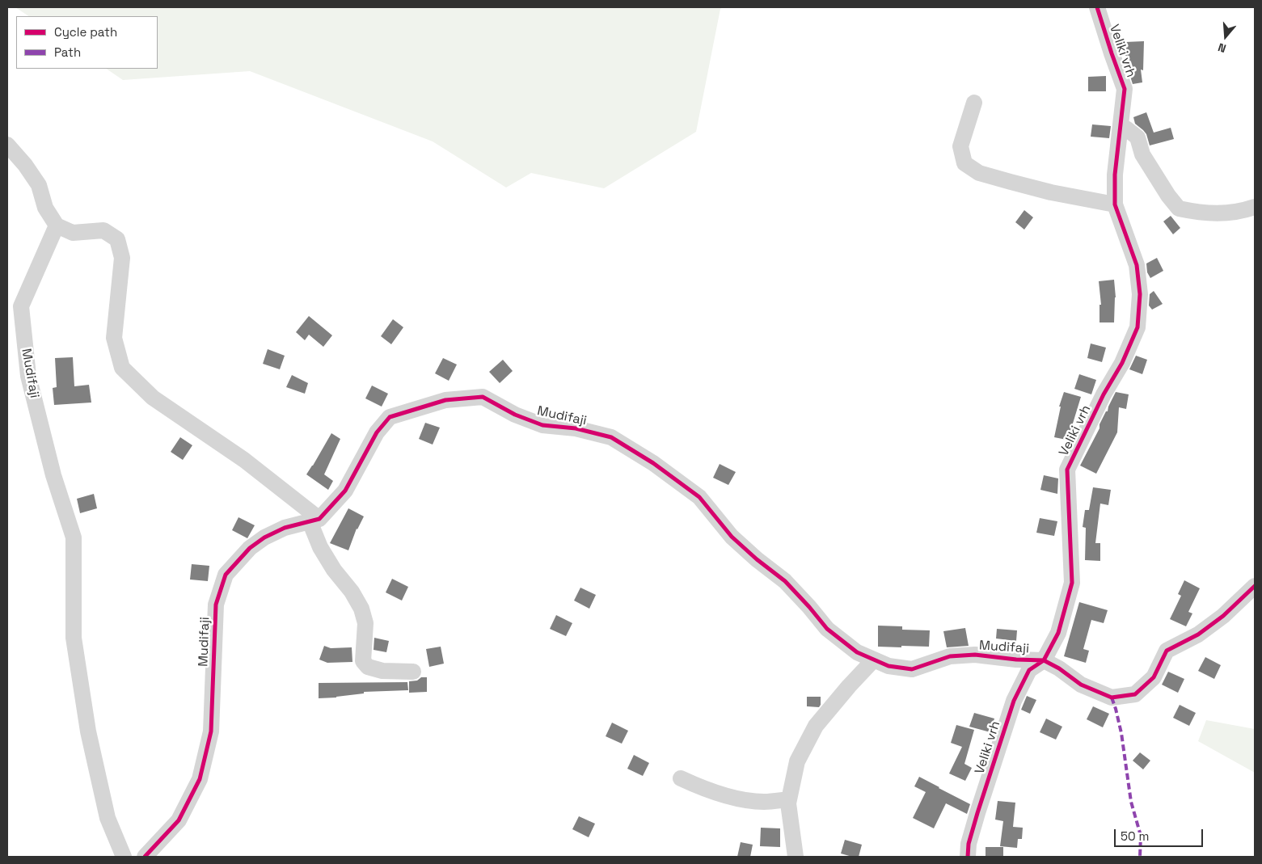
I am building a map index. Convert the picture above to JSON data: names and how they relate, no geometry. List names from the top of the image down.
{
  "streets": {
    "street": ["Veliki vrh", "Mudifaji"]
  },
  "crossings": [
    ["Veliki vrh", "Mudifaji"]
  ],
  "legend": ["Cycle path", "Path"],
  "scale_bar": "50 m",
  "north": "bottom"
}
